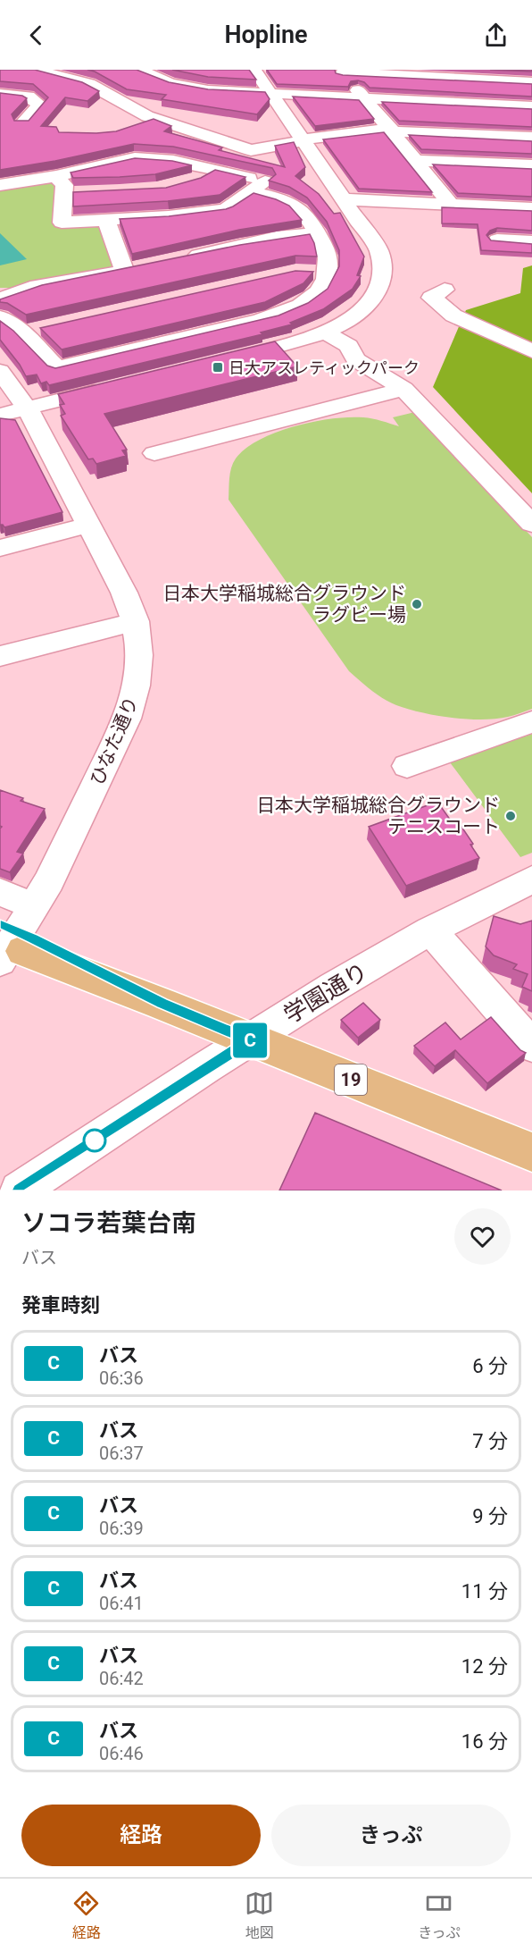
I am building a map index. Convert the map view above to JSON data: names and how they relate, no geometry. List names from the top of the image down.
{
  "streets": {
    "main road": ["19"],
    "street": ["ひなた通り", "学園通り"]
  },
  "crossings": [
    ["ひなた通り", "19"],
    ["学園通り", "19"]
  ],
  "places": {
    "transit": ["日大アスレティックパーク"],
    "other": ["日本大学稲城総合グラウンド ラグビー場", "日本大学稲城総合グラウンド テニスコート"]
  },
  "lines": ["bus line C"],
  "page": {
    "header": "Hopline",
    "on_map": "C",
    "heading": [
      ["ソコラ若葉台南", "バス"],
      "発車時刻"
    ],
    "list": [
      {
        "mark": "C",
        "name": "バス",
        "note": "06:36",
        "value": "6 分"
      },
      {
        "mark": "C",
        "name": "バス",
        "note": "06:37",
        "value": "7 分"
      },
      {
        "mark": "C",
        "name": "バス",
        "note": "06:39",
        "value": "9 分"
      },
      {
        "mark": "C",
        "name": "バス",
        "note": "06:41",
        "value": "11 分"
      },
      {
        "mark": "C",
        "name": "バス",
        "note": "06:42",
        "value": "12 分"
      },
      {
        "mark": "C",
        "name": "バス",
        "note": "06:46",
        "value": "16 分"
      }
    ],
    "buttons": ["経路", "きっぷ"],
    "tabs": ["経路", "地図", "きっぷ"]
  }
}
